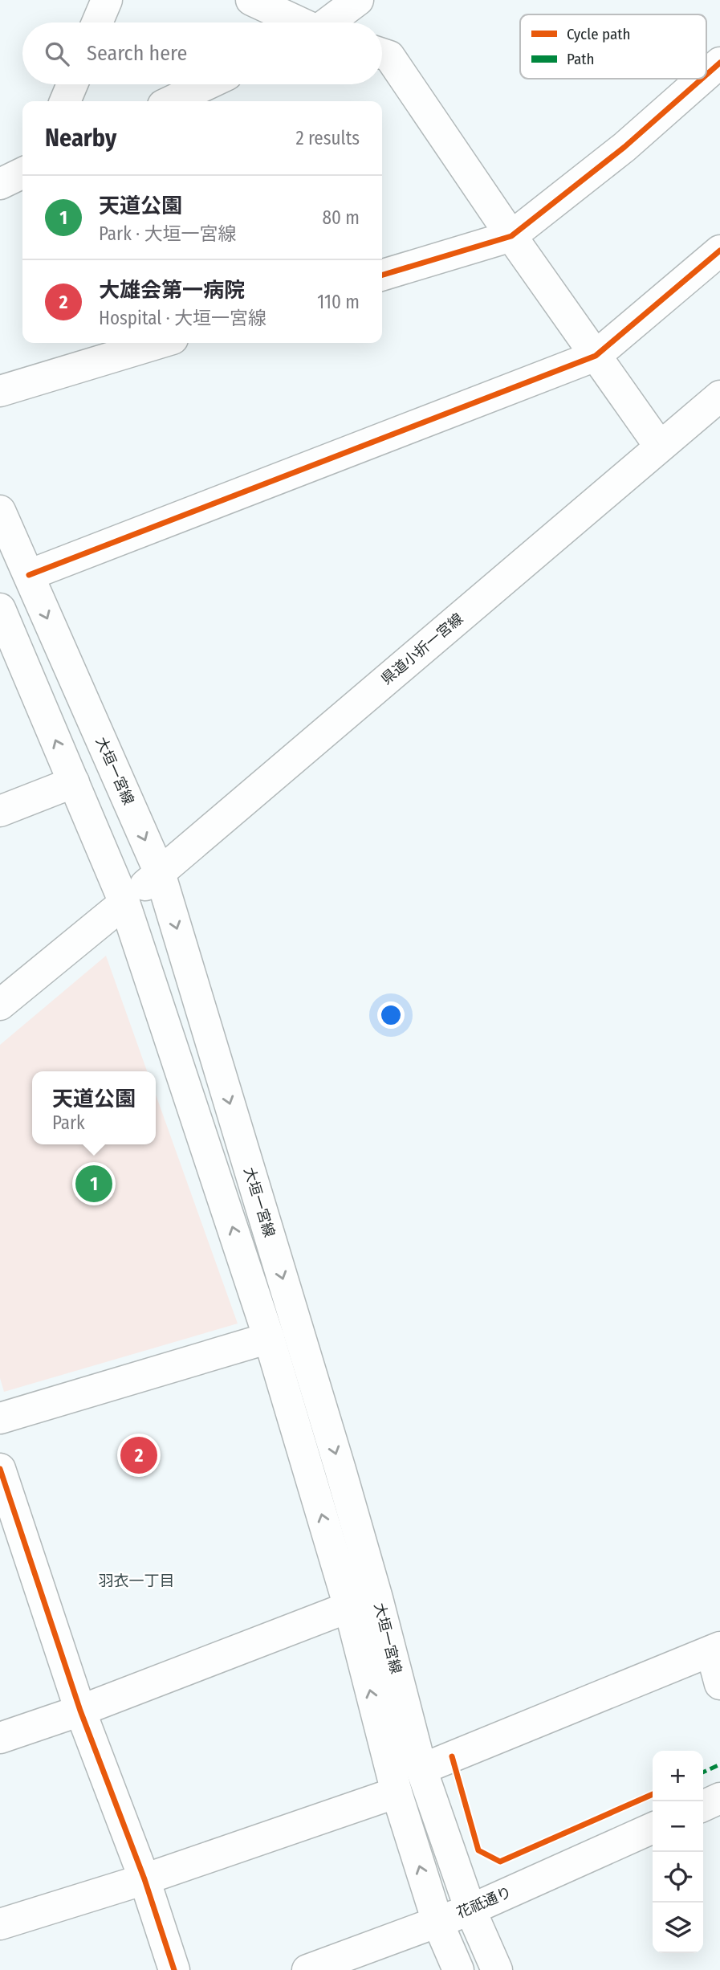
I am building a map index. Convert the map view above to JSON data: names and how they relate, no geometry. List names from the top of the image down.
{
  "streets": {
    "main road": ["県道小折一宮線", "大垣一宮線", "花祇通り"]
  },
  "crossings": [
    ["県道小折一宮線", "大垣一宮線"],
    ["大垣一宮線", "花祇通り"]
  ],
  "districts": ["羽衣一丁目"],
  "legend": ["Cycle path", "Path"],
  "page": {
    "search": "Search here",
    "heading": ["Nearby", "2 results"],
    "list": [
      {
        "mark": "1",
        "name": "天道公園",
        "note": "Park · 大垣一宮線",
        "value": "80 m"
      },
      {
        "mark": "2",
        "name": "大雄会第一病院",
        "note": "Hospital · 大垣一宮線",
        "value": "110 m"
      }
    ],
    "popup": ["天道公園", "Park"],
    "pins": ["1", "2"],
    "map_buttons": ["+", "−"]
  }
}
